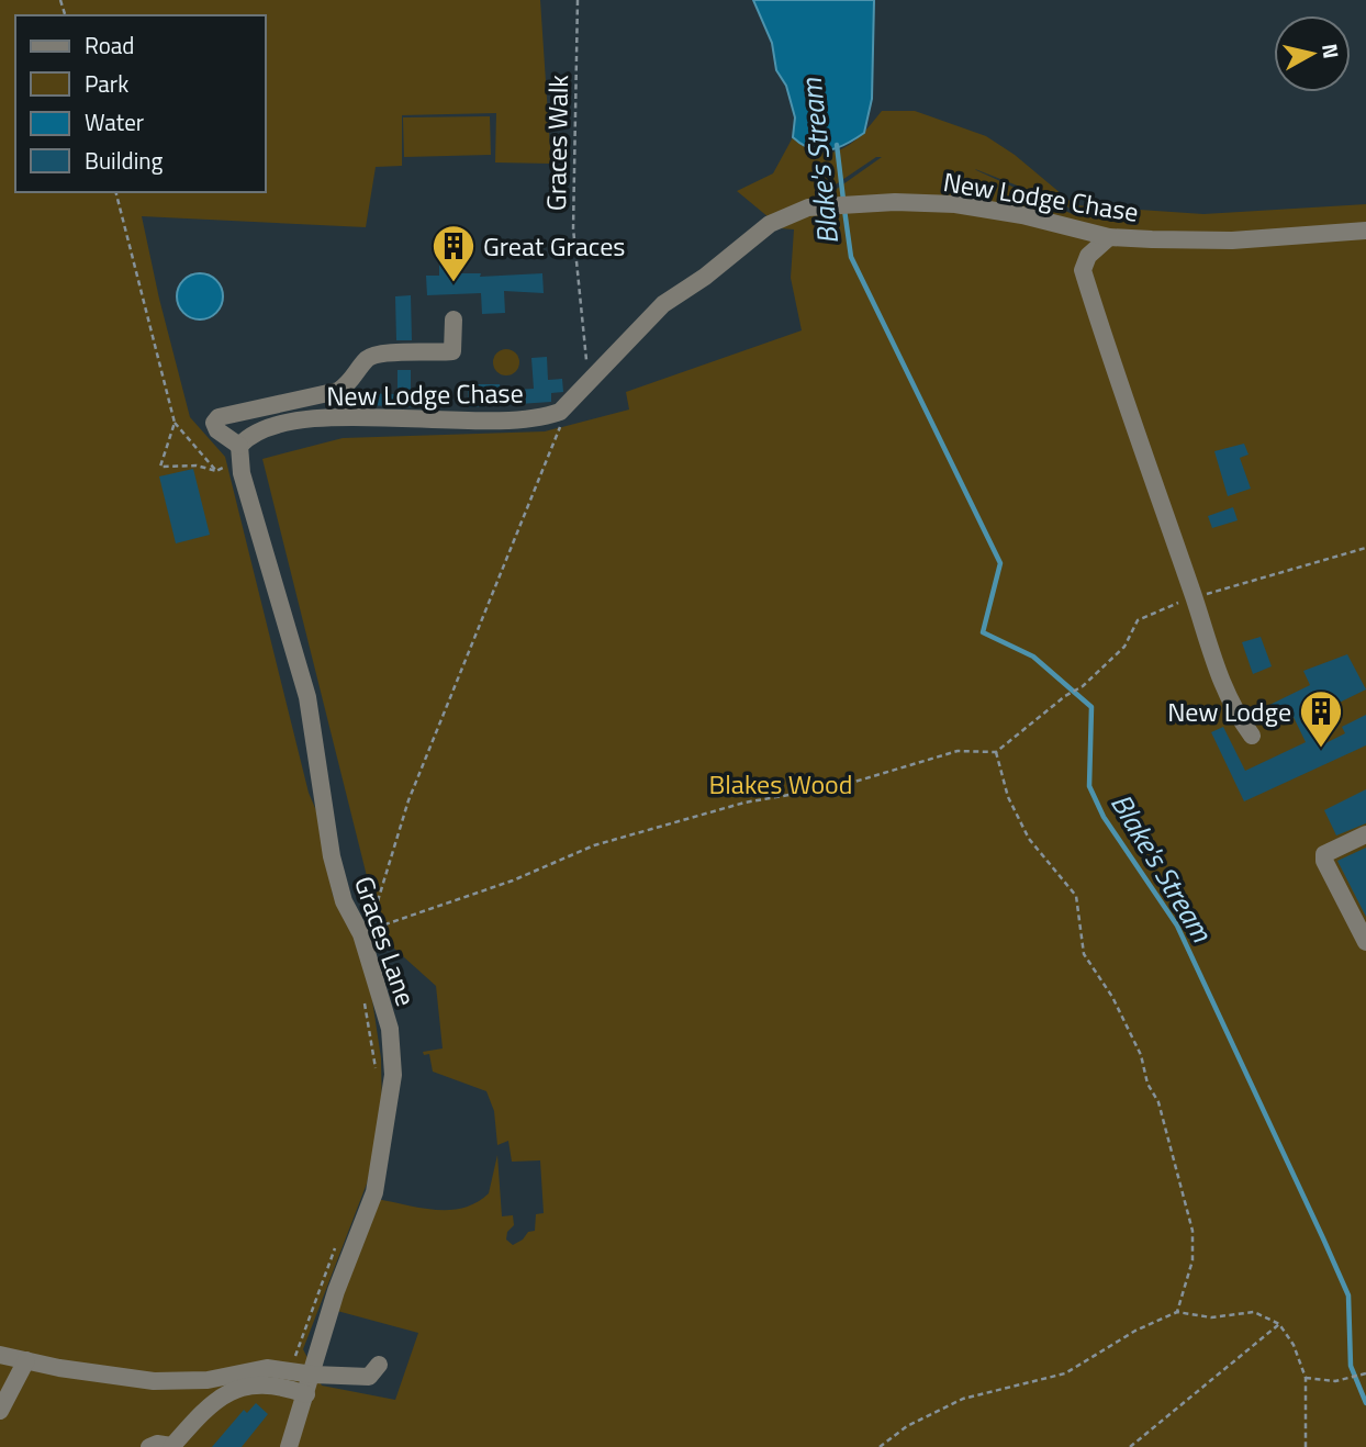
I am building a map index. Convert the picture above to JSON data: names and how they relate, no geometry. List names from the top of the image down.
{
  "streets": {
    "street": ["New Lodge Chase", "Graces Lane"],
    "path": ["Graces Walk"]
  },
  "crossings": [
    ["Graces Walk", "New Lodge Chase"],
    ["New Lodge Chase", "Graces Lane"]
  ],
  "water": ["Blake's Stream"],
  "parks": ["Blakes Wood"],
  "places": {
    "building": ["Great Graces", "New Lodge"]
  },
  "legend": [
    "Road",
    "Park",
    "Water",
    "Building"
  ],
  "north": "right"
}
